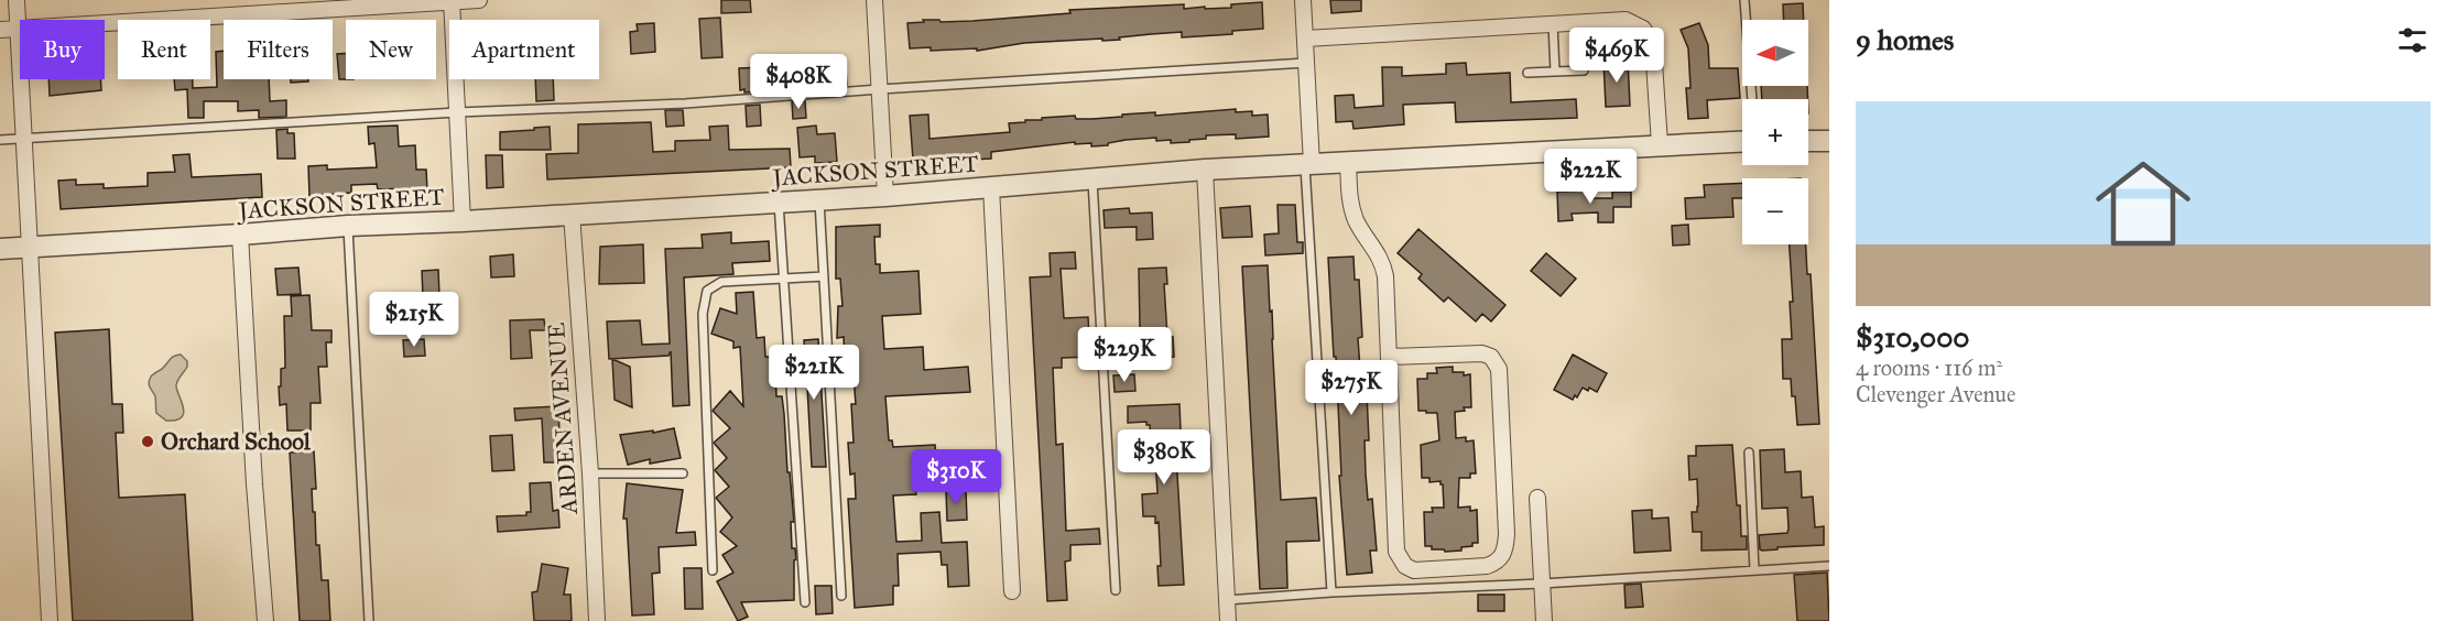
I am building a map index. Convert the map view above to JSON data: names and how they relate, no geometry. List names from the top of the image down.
{
  "streets": {
    "street": ["JACKSON STREET", "ARDEN AVENUE"]
  },
  "crossings": [
    ["JACKSON STREET", "ARDEN AVENUE"]
  ],
  "places": ["Orchard School"],
  "north": "left",
  "page": {
    "heading": "9 homes",
    "map_buttons": ["+", "−"],
    "chip": [
      "Buy",
      "Rent",
      "Filters",
      "New",
      "Apartment"
    ],
    "price": [
      "$469K",
      "$408K",
      "$222K",
      "$215K",
      "$229K",
      "$221K",
      "$275K",
      "$380K",
      "$310K"
    ],
    "list": [
      {
        "name": "$310,000",
        "note": "4 rooms · 116 m² · Clevenger Avenue"
      }
    ]
  }
}
